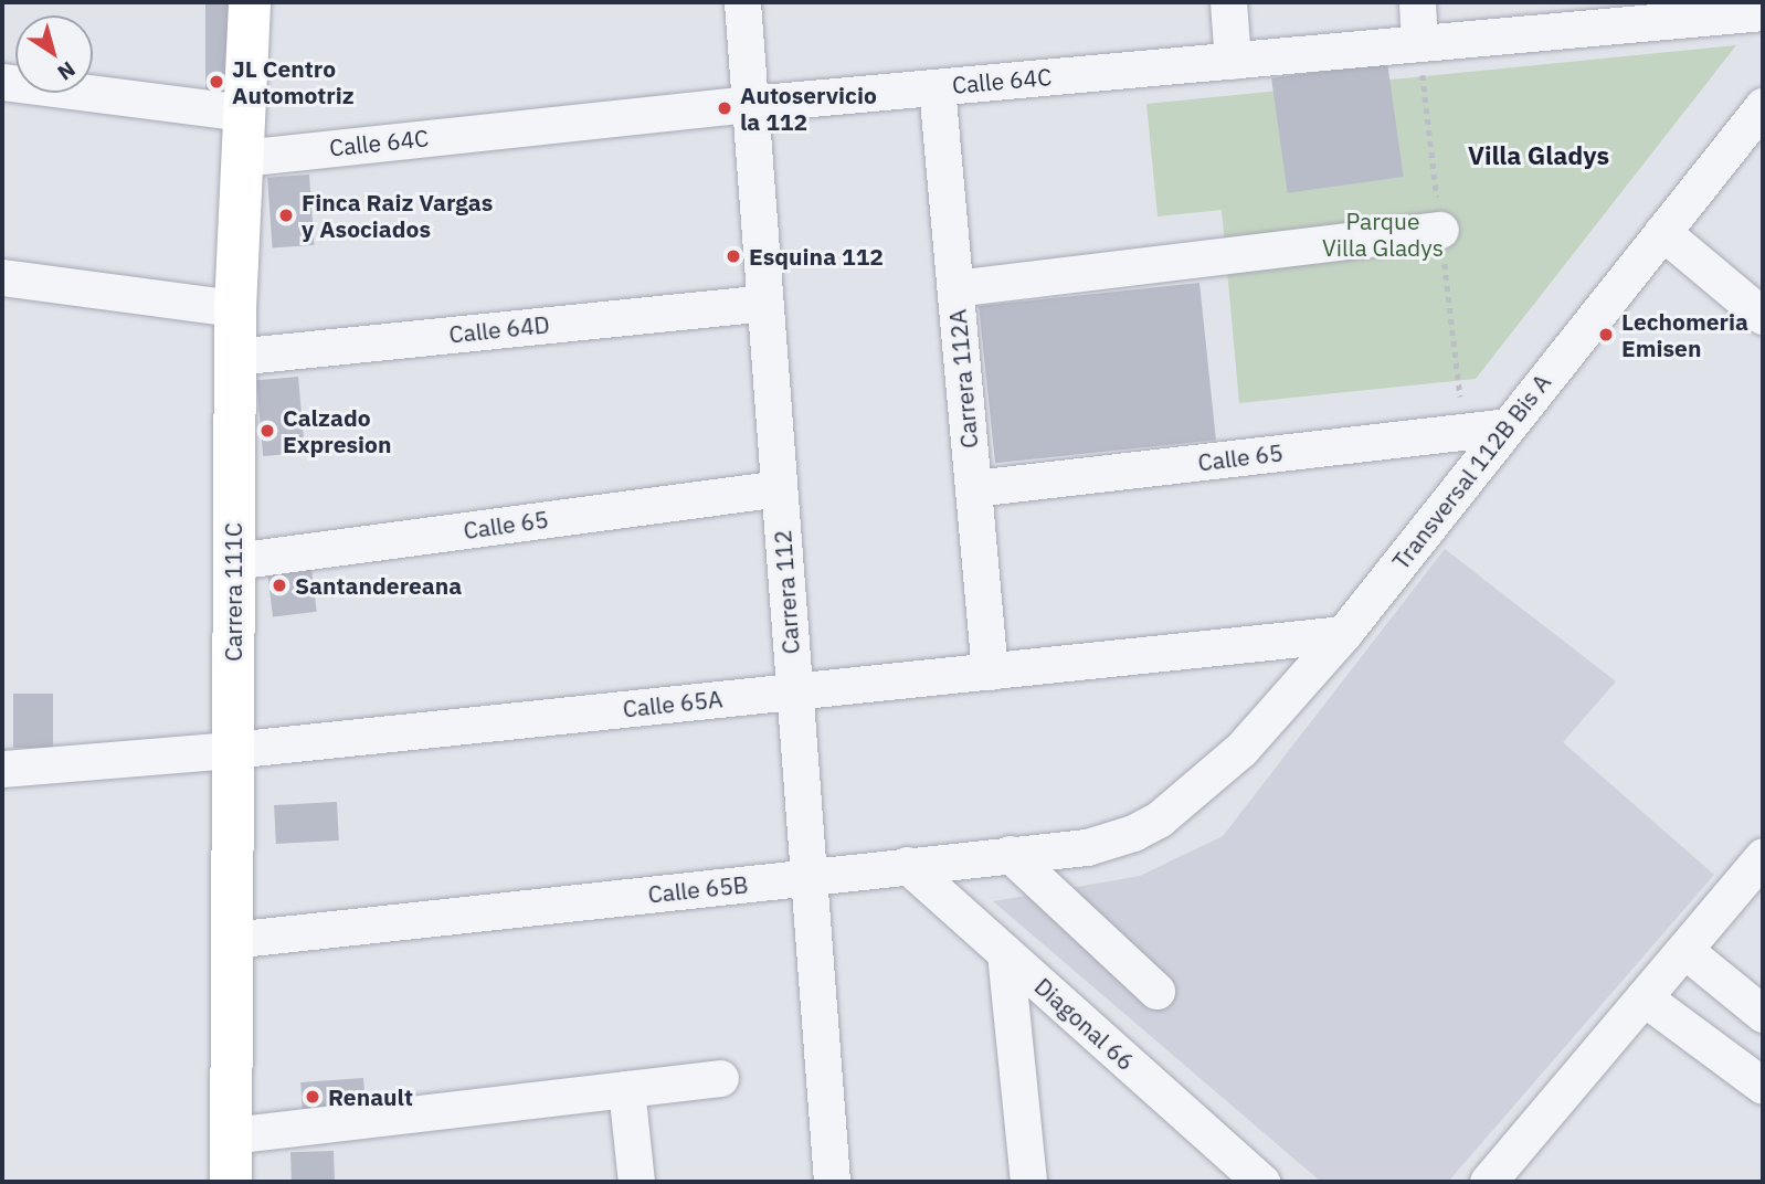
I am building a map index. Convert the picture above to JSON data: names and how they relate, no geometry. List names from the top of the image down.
{
  "streets": {
    "main road": ["Carrera 111C"],
    "street": [
      "Calle 64C",
      "Calle 64D",
      "Carrera 112A",
      "Calle 65",
      "Transversal 112B Bis A",
      "Carrera 112",
      "Calle 65A",
      "Calle 65B",
      "Diagonal 66"
    ]
  },
  "crossings": [
    ["Calle 64C", "Carrera 112A"],
    ["Calle 64C", "Carrera 111C"],
    ["Calle 64C", "Carrera 112"],
    ["Calle 64D", "Carrera 111C"],
    ["Calle 64D", "Carrera 112"],
    ["Carrera 112A", "Calle 65"],
    ["Carrera 112A", "Calle 65A"],
    ["Calle 65", "Transversal 112B Bis A"],
    ["Calle 65", "Carrera 111C"],
    ["Calle 65", "Carrera 112"],
    ["Transversal 112B Bis A", "Calle 65A"],
    ["Transversal 112B Bis A", "Calle 65B"],
    ["Carrera 111C", "Calle 65A"],
    ["Carrera 111C", "Calle 65B"],
    ["Carrera 112", "Calle 65A"],
    ["Carrera 112", "Calle 65B"],
    ["Calle 65B", "Diagonal 66"]
  ],
  "districts": ["Villa Gladys"],
  "parks": ["Parque Villa Gladys"],
  "places": [
    "JL Centro Automotriz",
    "Autoservicio la 112",
    "Finca Raiz Vargas y Asociados",
    "Esquina 112",
    "Lechomeria Emisen",
    "Calzado Expresion",
    "Santandereana",
    "Renault"
  ],
  "north": "bottom right"
}
